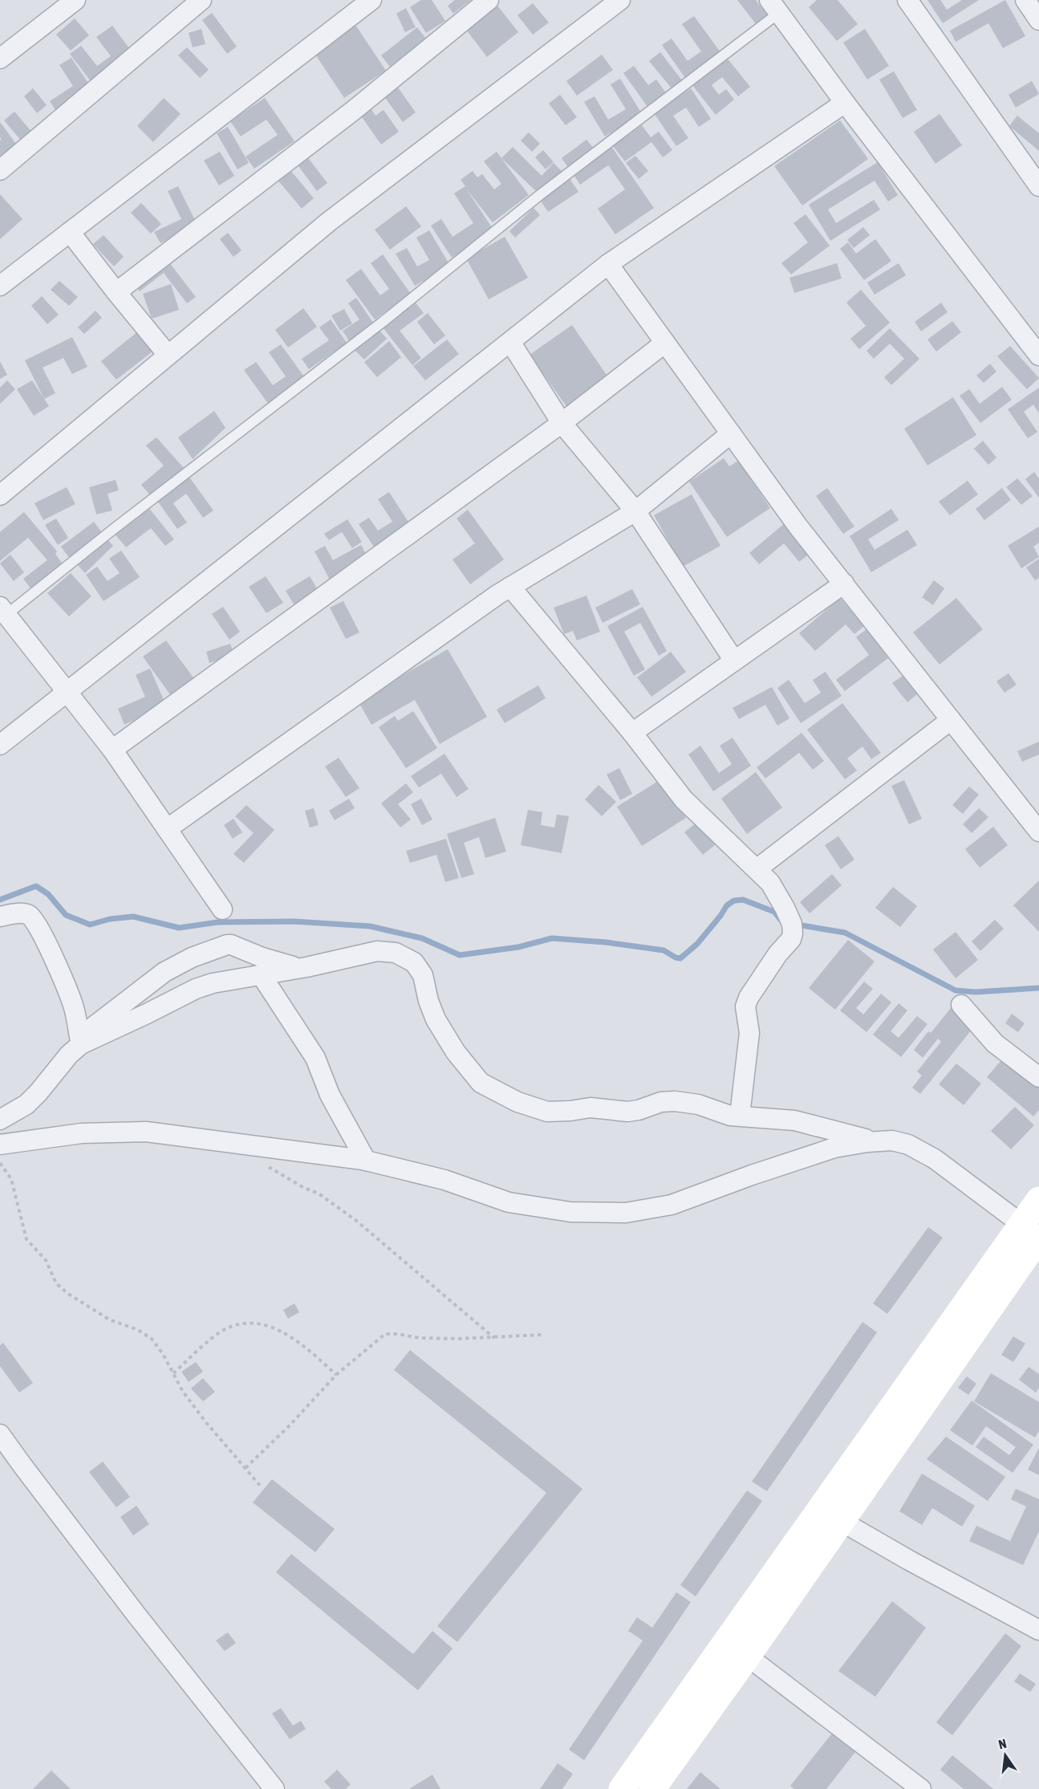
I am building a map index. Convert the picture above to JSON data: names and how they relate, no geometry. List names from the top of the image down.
{
  "north": "top"
}
